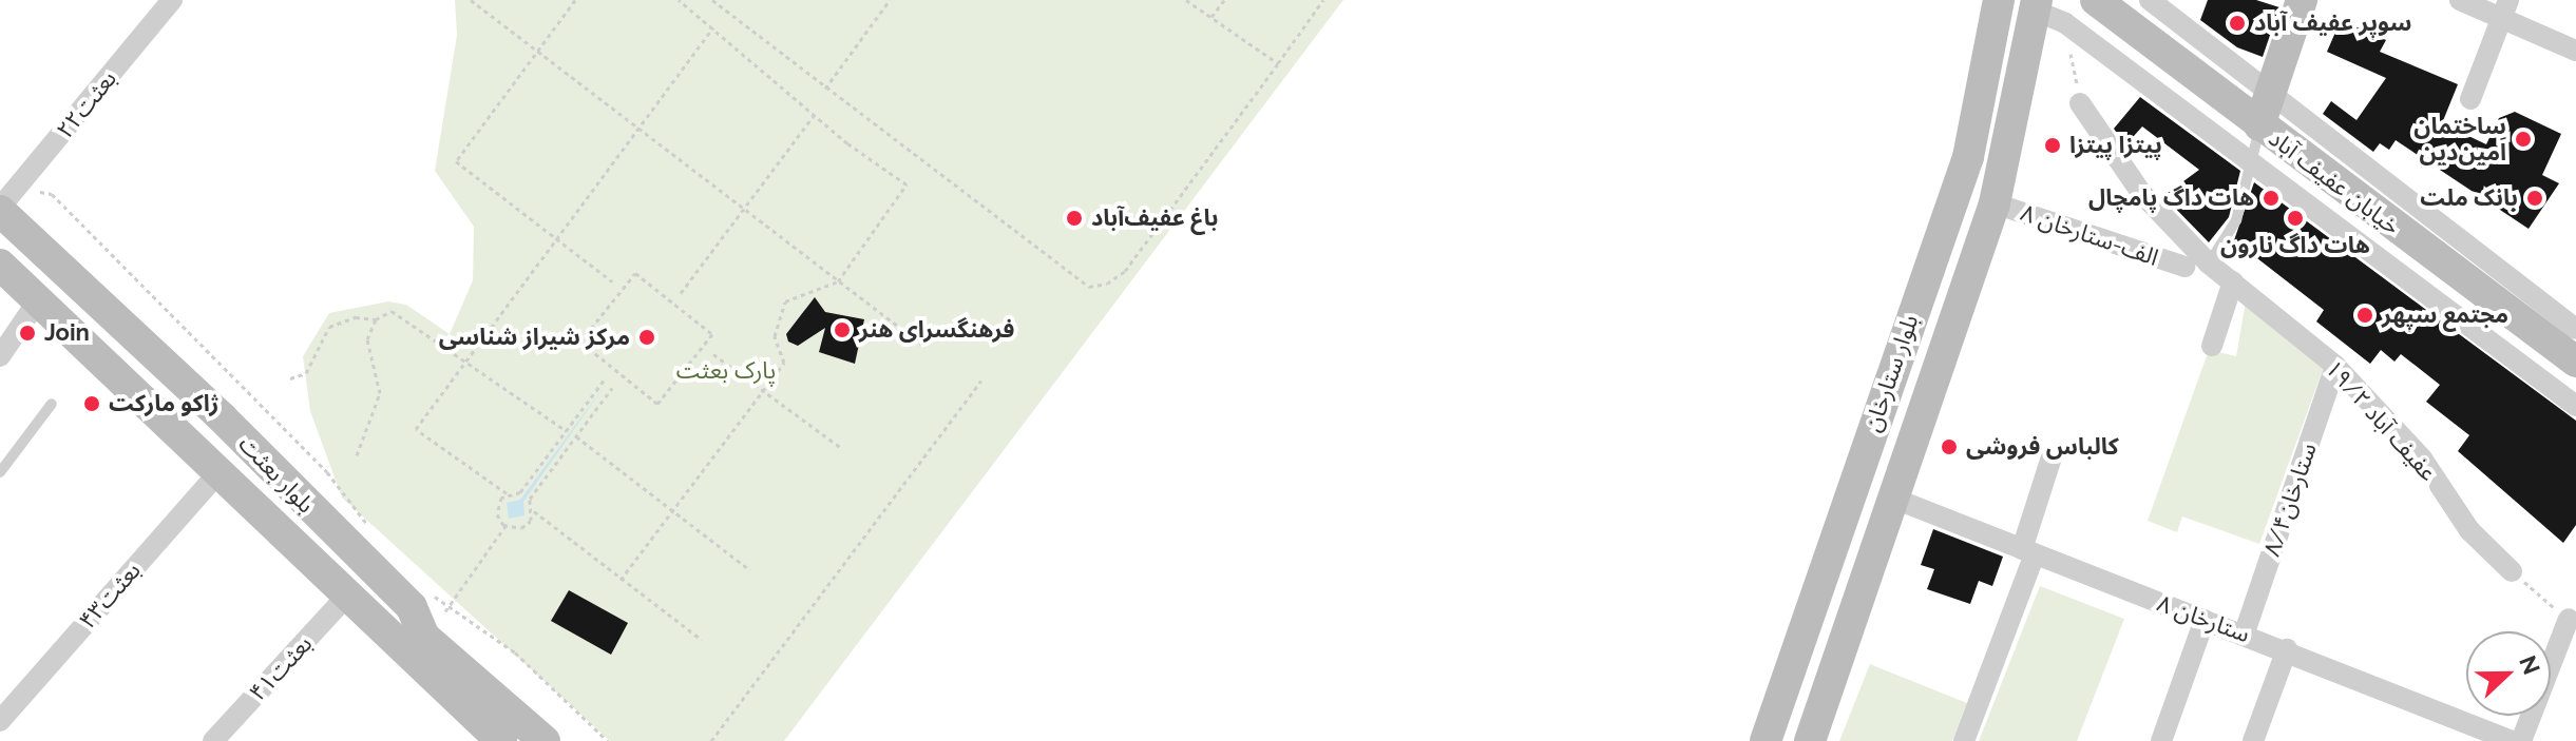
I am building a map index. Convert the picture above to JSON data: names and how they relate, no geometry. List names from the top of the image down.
{
  "streets": {
    "main road": ["خیابان عفیف آباد", "بلوار ستارخان", "بلوار بعثت"],
    "street": [
      "بعثت۲۲",
      "۸ الف-ستارخان",
      "عفیف آباد ۱۹/۲",
      "ستارخان۸/۴",
      "بعثت۴۳",
      "ستارخان ۸",
      "بعثت۴۱"
    ]
  },
  "crossings": [
    ["بعثت۲۲", "بلوار بعثت"],
    ["۸ الف-ستارخان", "بلوار ستارخان"],
    ["بلوار ستارخان", "ستارخان ۸"],
    ["عفیف آباد ۱۹/۲", "ستارخان۸/۴"],
    ["بلوار بعثت", "بعثت۴۳"],
    ["بلوار بعثت", "بعثت۴۱"],
    ["ستارخان۸/۴", "ستارخان ۸"]
  ],
  "parks": ["پارک بعثت"],
  "places": [
    "سوپر عفیف آباد",
    "ساختمان اَمین‌دین",
    "پیتزا پیتزا",
    "هات داگ پامچال",
    "بانک ملت",
    "باغ عفیف‌آباد",
    "هات داگ نارون",
    "مجتمع سپهر",
    "فرهنگسرای هنر",
    "Join",
    "مرکز شیراز شناسی",
    "ژاکو مارکت",
    "کالباس فروشی"
  ],
  "north": "right"
}
